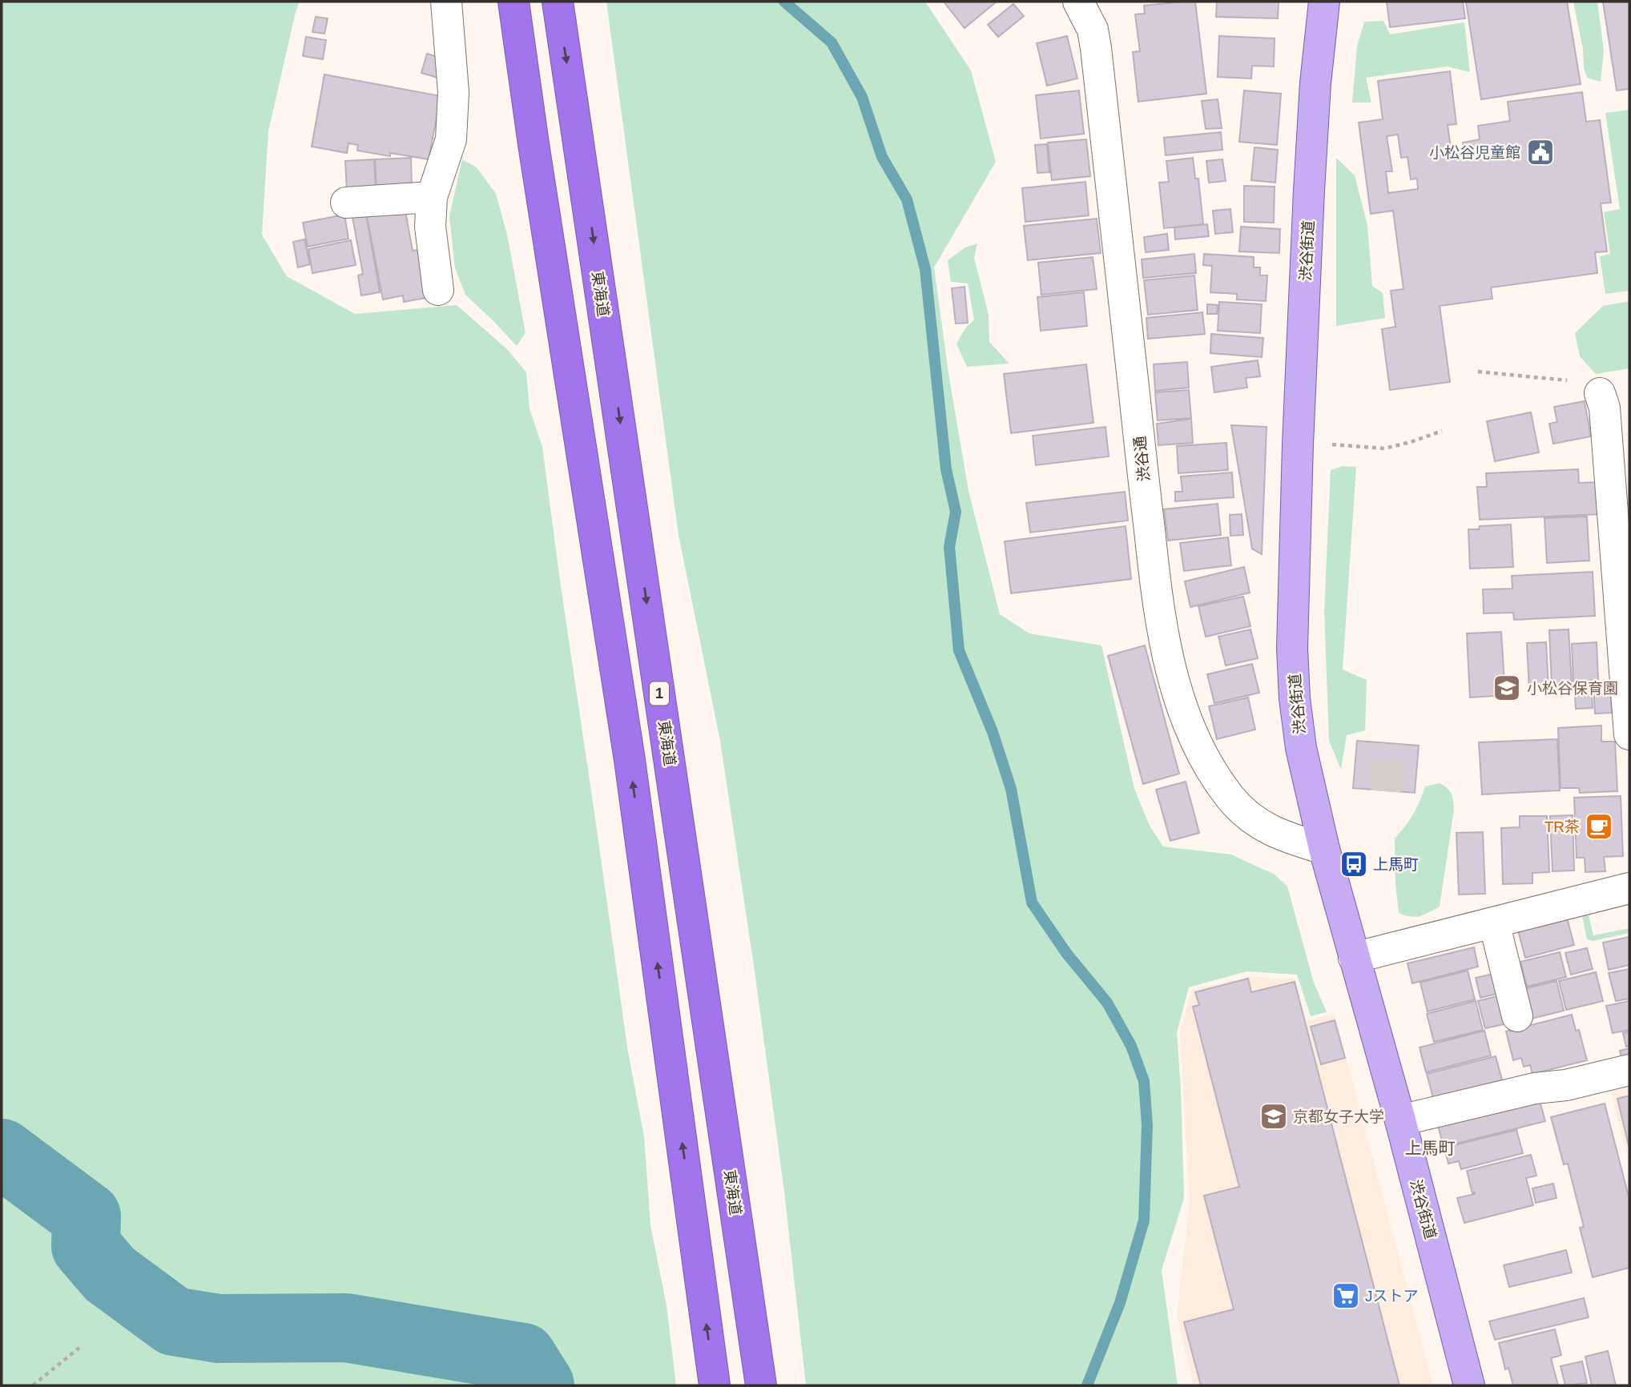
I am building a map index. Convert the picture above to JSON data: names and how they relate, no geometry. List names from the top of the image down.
{
  "streets": {
    "highway": ["東海道", "1"],
    "main road": ["渋谷街道"],
    "street": ["渋谷通"]
  },
  "crossings": [
    ["渋谷街道", "渋谷通"]
  ],
  "districts": ["上馬町"],
  "places": {
    "public building": ["小松谷児童館"],
    "school or university": ["小松谷保育園", "京都女子大学"],
    "cafe": ["TR茶"],
    "bus stop": ["上馬町"],
    "supermarket": ["Jストア"]
  }
}
